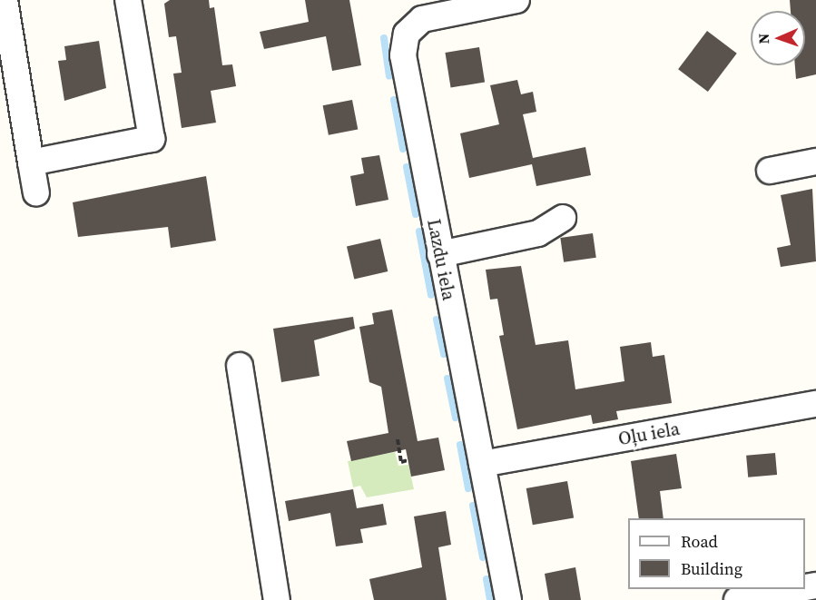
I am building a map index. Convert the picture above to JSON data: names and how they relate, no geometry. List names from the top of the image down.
{
  "streets": {
    "street": ["Lazdu iela", "Oļu iela"]
  },
  "crossings": [
    ["Lazdu iela", "Oļu iela"]
  ],
  "legend": ["Road", "Building"],
  "north": "left"
}
